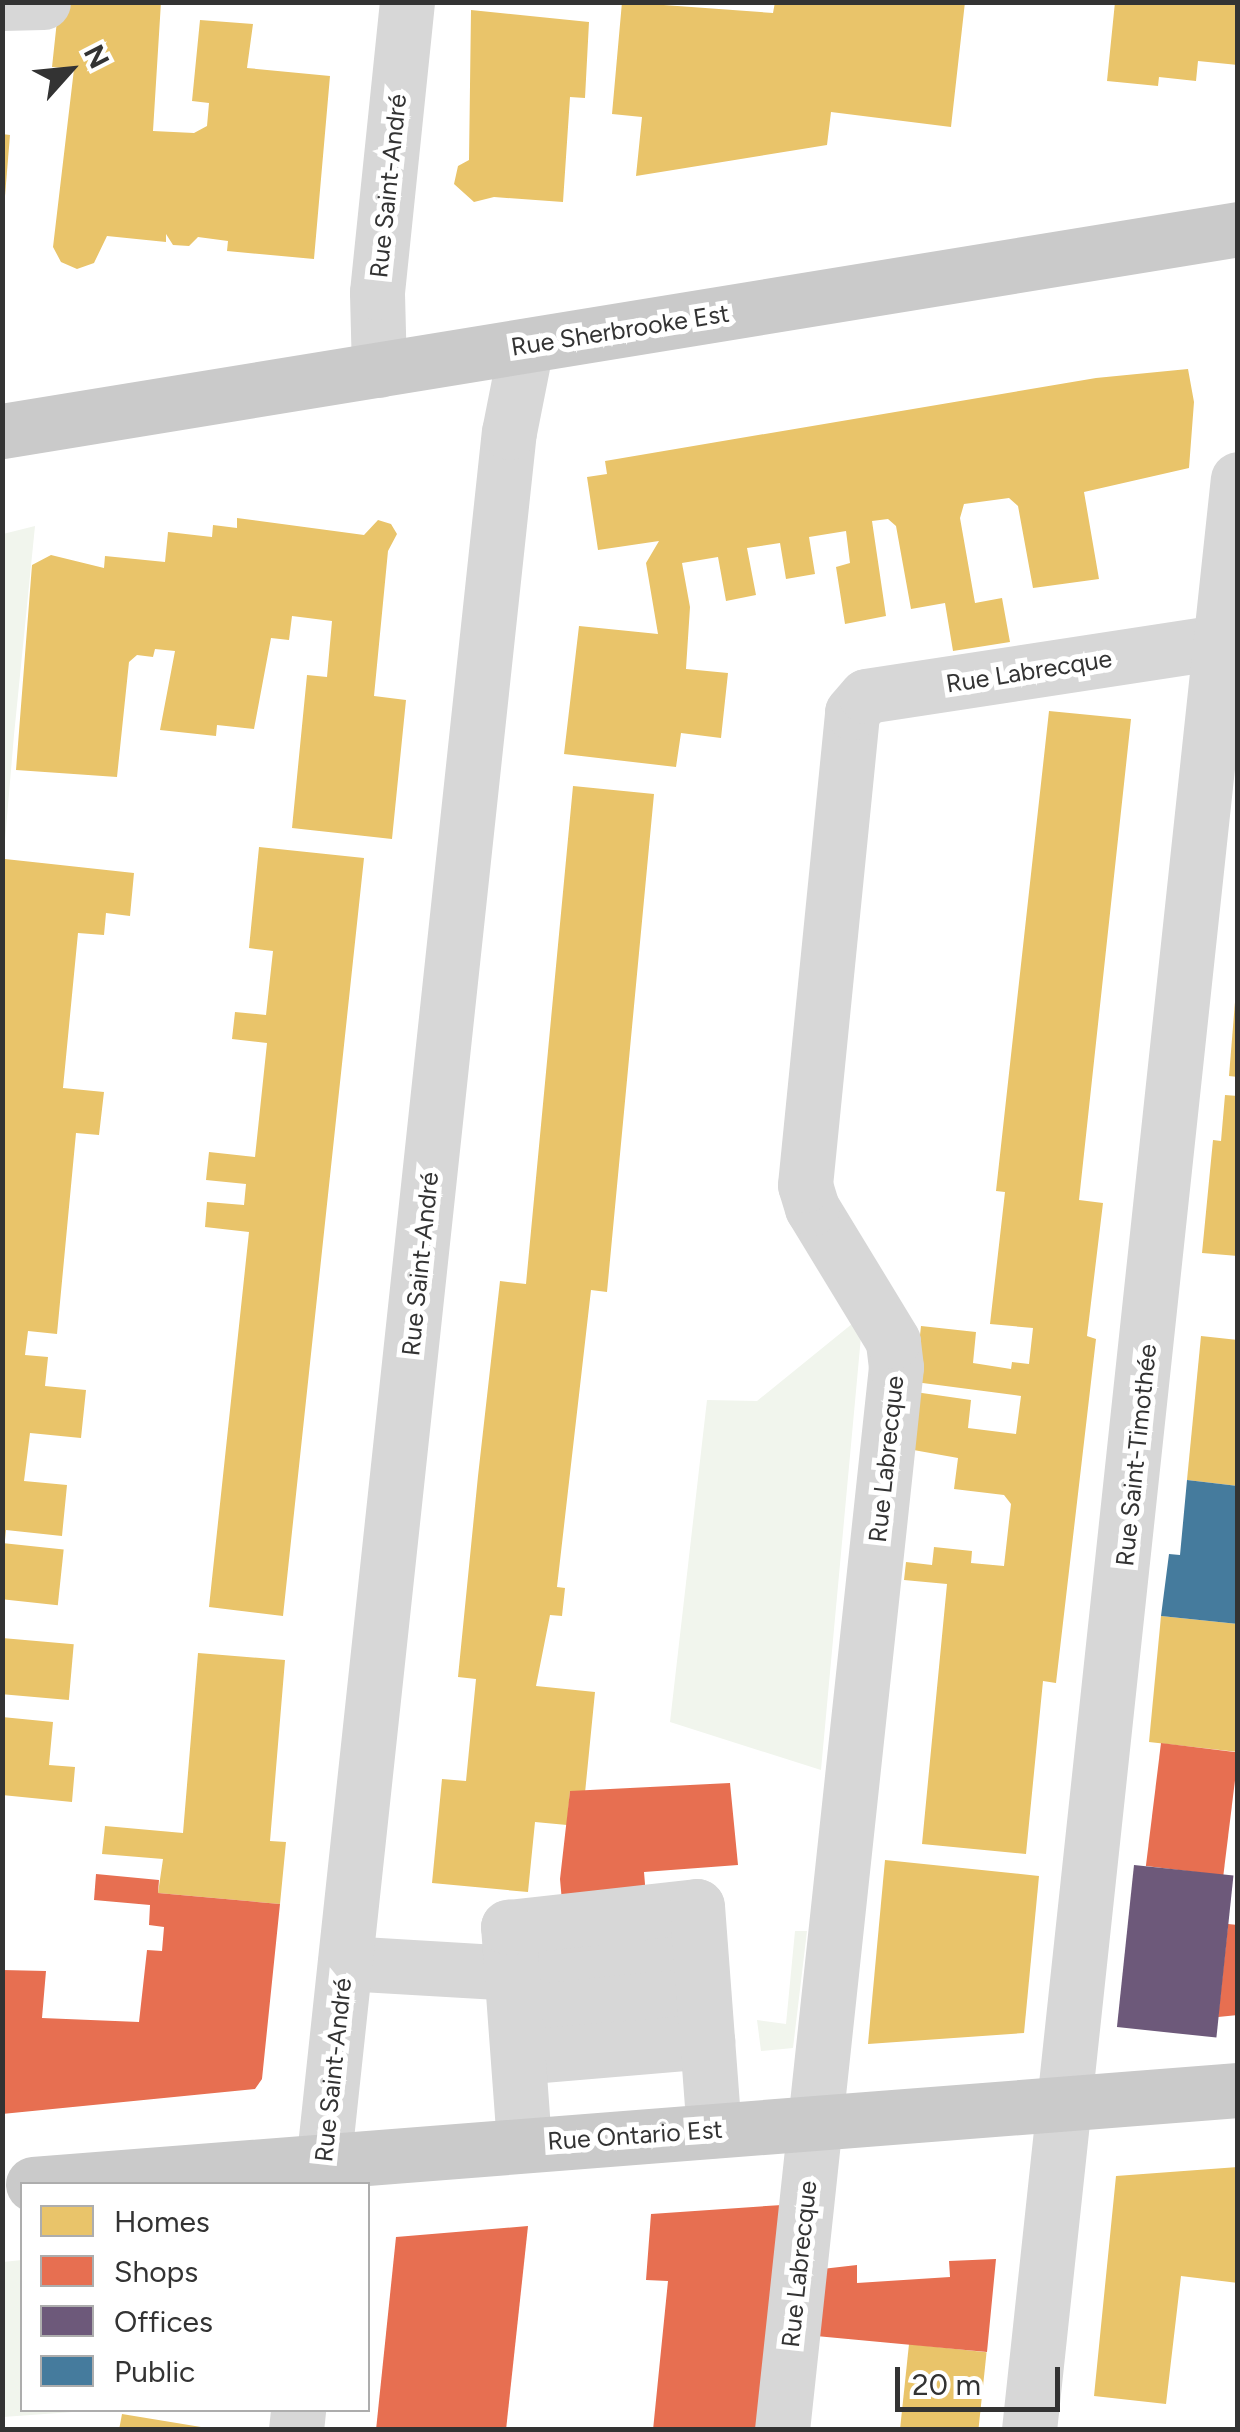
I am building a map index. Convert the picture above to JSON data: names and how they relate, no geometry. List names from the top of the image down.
{
  "streets": {
    "main road": ["Rue Sherbrooke Est", "Rue Ontario Est"],
    "street": ["Rue Saint-André", "Rue Labrecque", "Rue Saint-Timothée"]
  },
  "crossings": [
    ["Rue Saint-André", "Rue Sherbrooke Est"],
    ["Rue Saint-André", "Rue Ontario Est"],
    ["Rue Labrecque", "Rue Saint-Timothée"],
    ["Rue Labrecque", "Rue Ontario Est"],
    ["Rue Saint-Timothée", "Rue Ontario Est"]
  ],
  "legend": [
    "Homes",
    "Shops",
    "Offices",
    "Public"
  ],
  "scale_bar": "20 m",
  "north": "top right"
}
